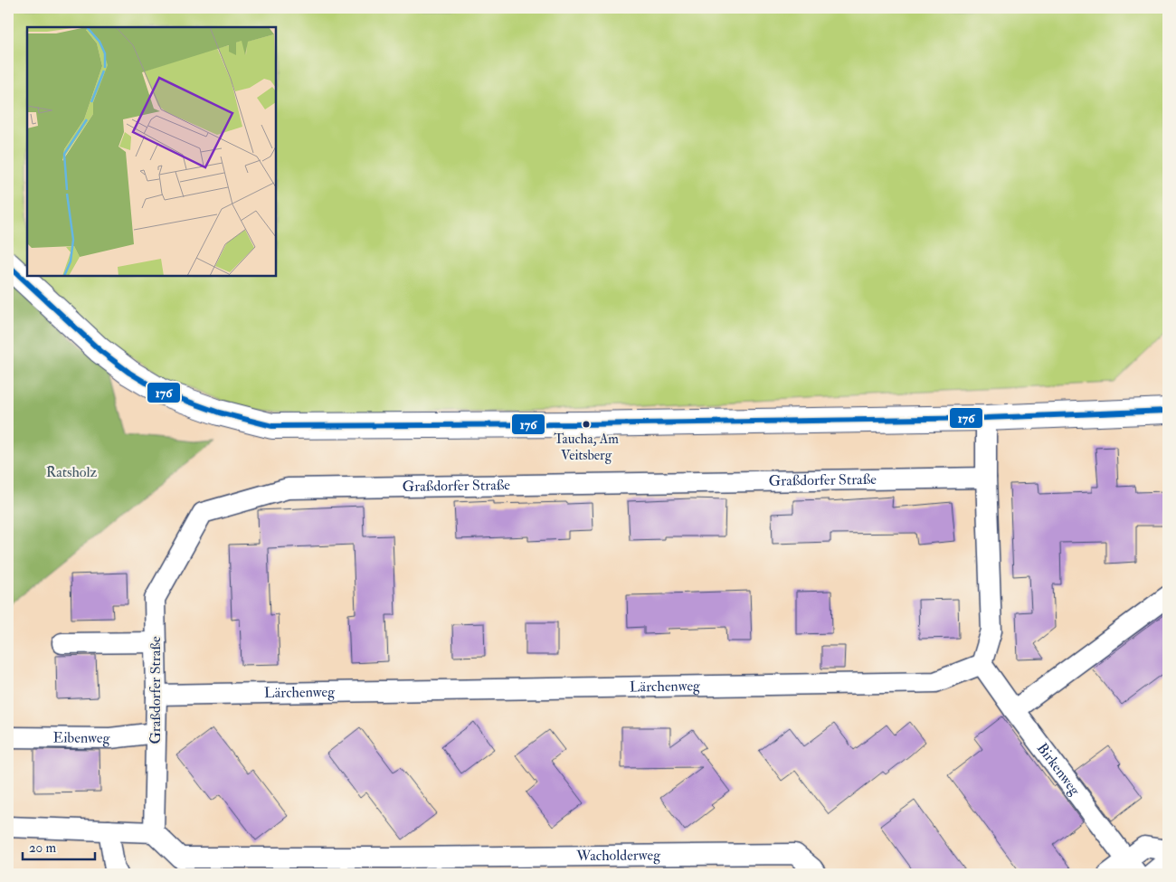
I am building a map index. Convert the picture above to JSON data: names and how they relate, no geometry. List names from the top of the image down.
{
  "streets": {
    "street": [
      "Graßdorfer Straße",
      "Lärchenweg",
      "Eibenweg",
      "Birkenweg",
      "Wacholderweg"
    ]
  },
  "crossings": [
    ["Graßdorfer Straße", "Lärchenweg"],
    ["Graßdorfer Straße", "Eibenweg"],
    ["Graßdorfer Straße", "Wacholderweg"],
    ["Lärchenweg", "Birkenweg"]
  ],
  "parks": ["Ratsholz"],
  "places": ["Taucha, Am Veitsberg"],
  "lines": ["transit line 176"],
  "scale_bar": "20 m"
}
